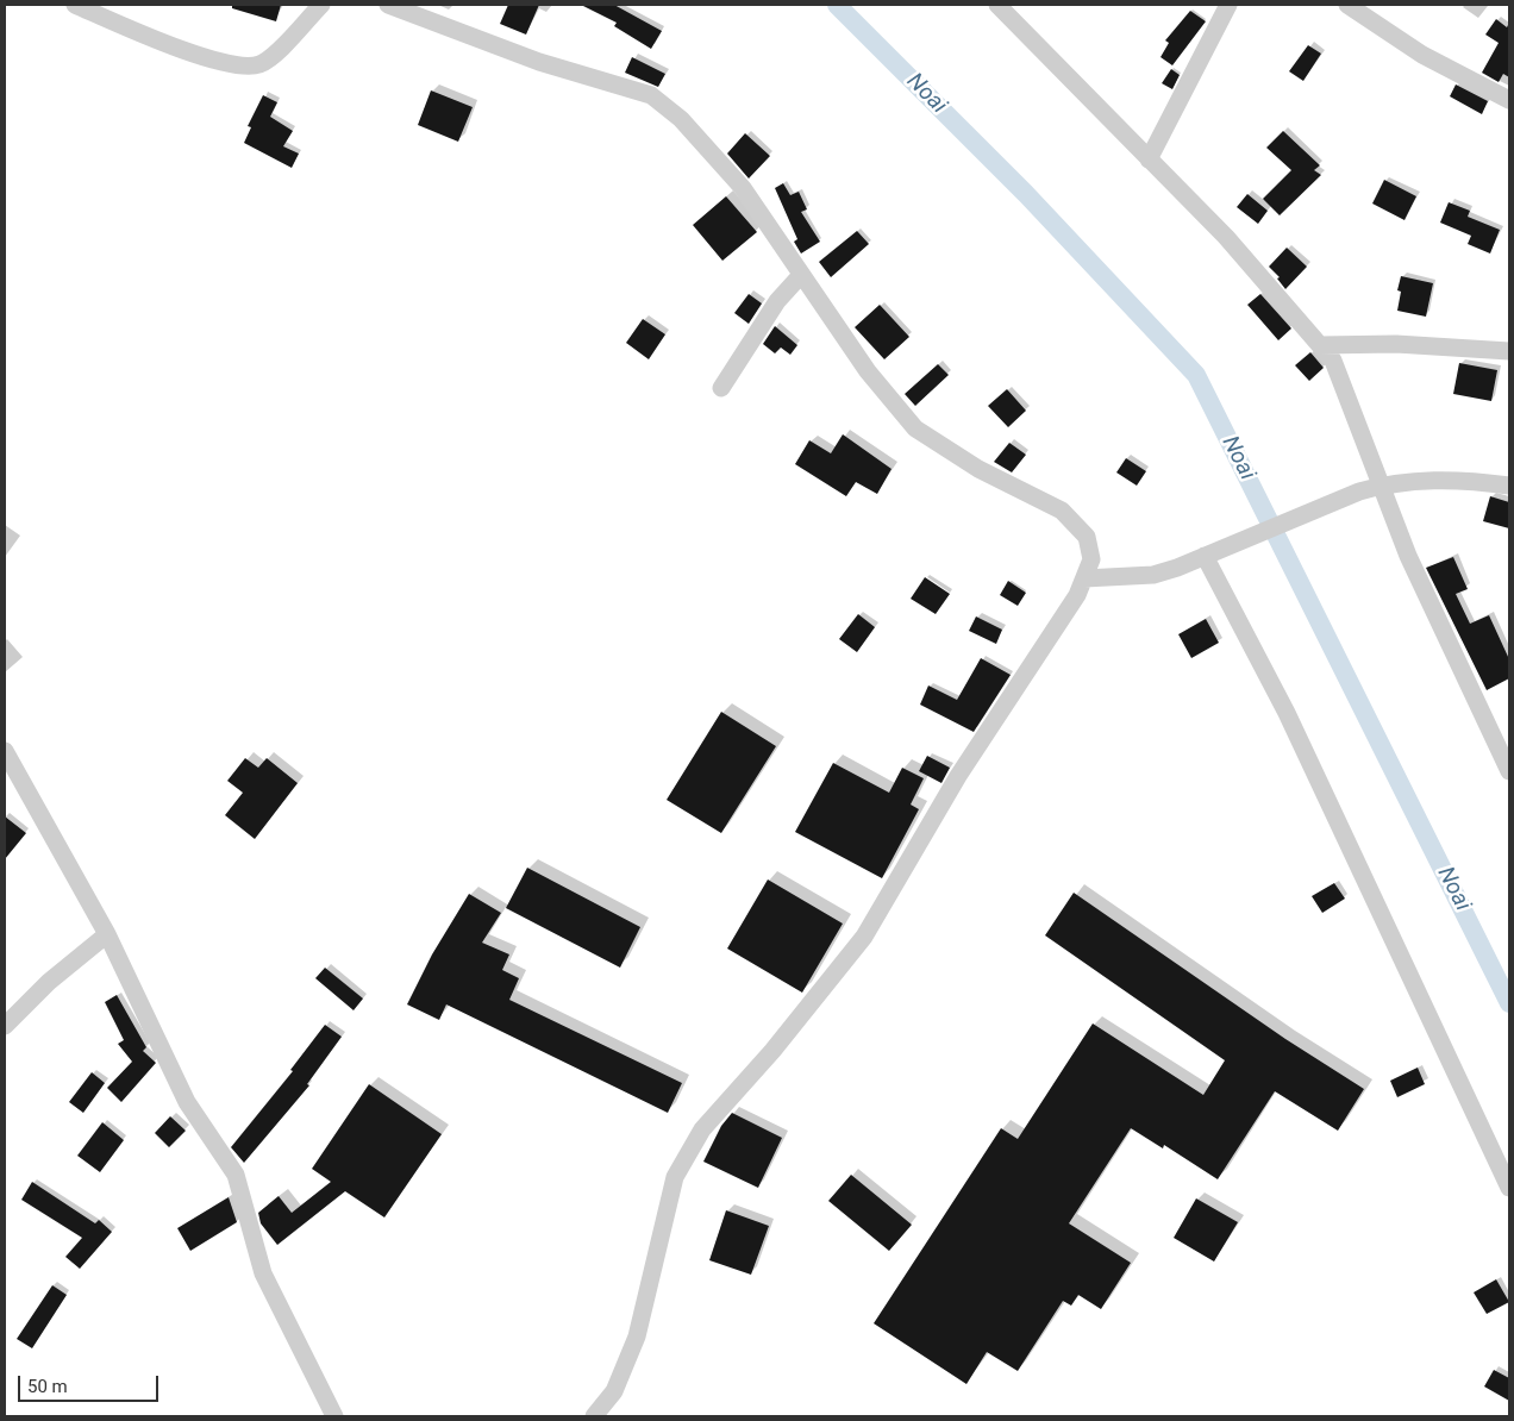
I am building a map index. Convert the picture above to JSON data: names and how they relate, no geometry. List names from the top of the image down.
{
  "water": ["Noai"],
  "scale_bar": "50 m"
}
